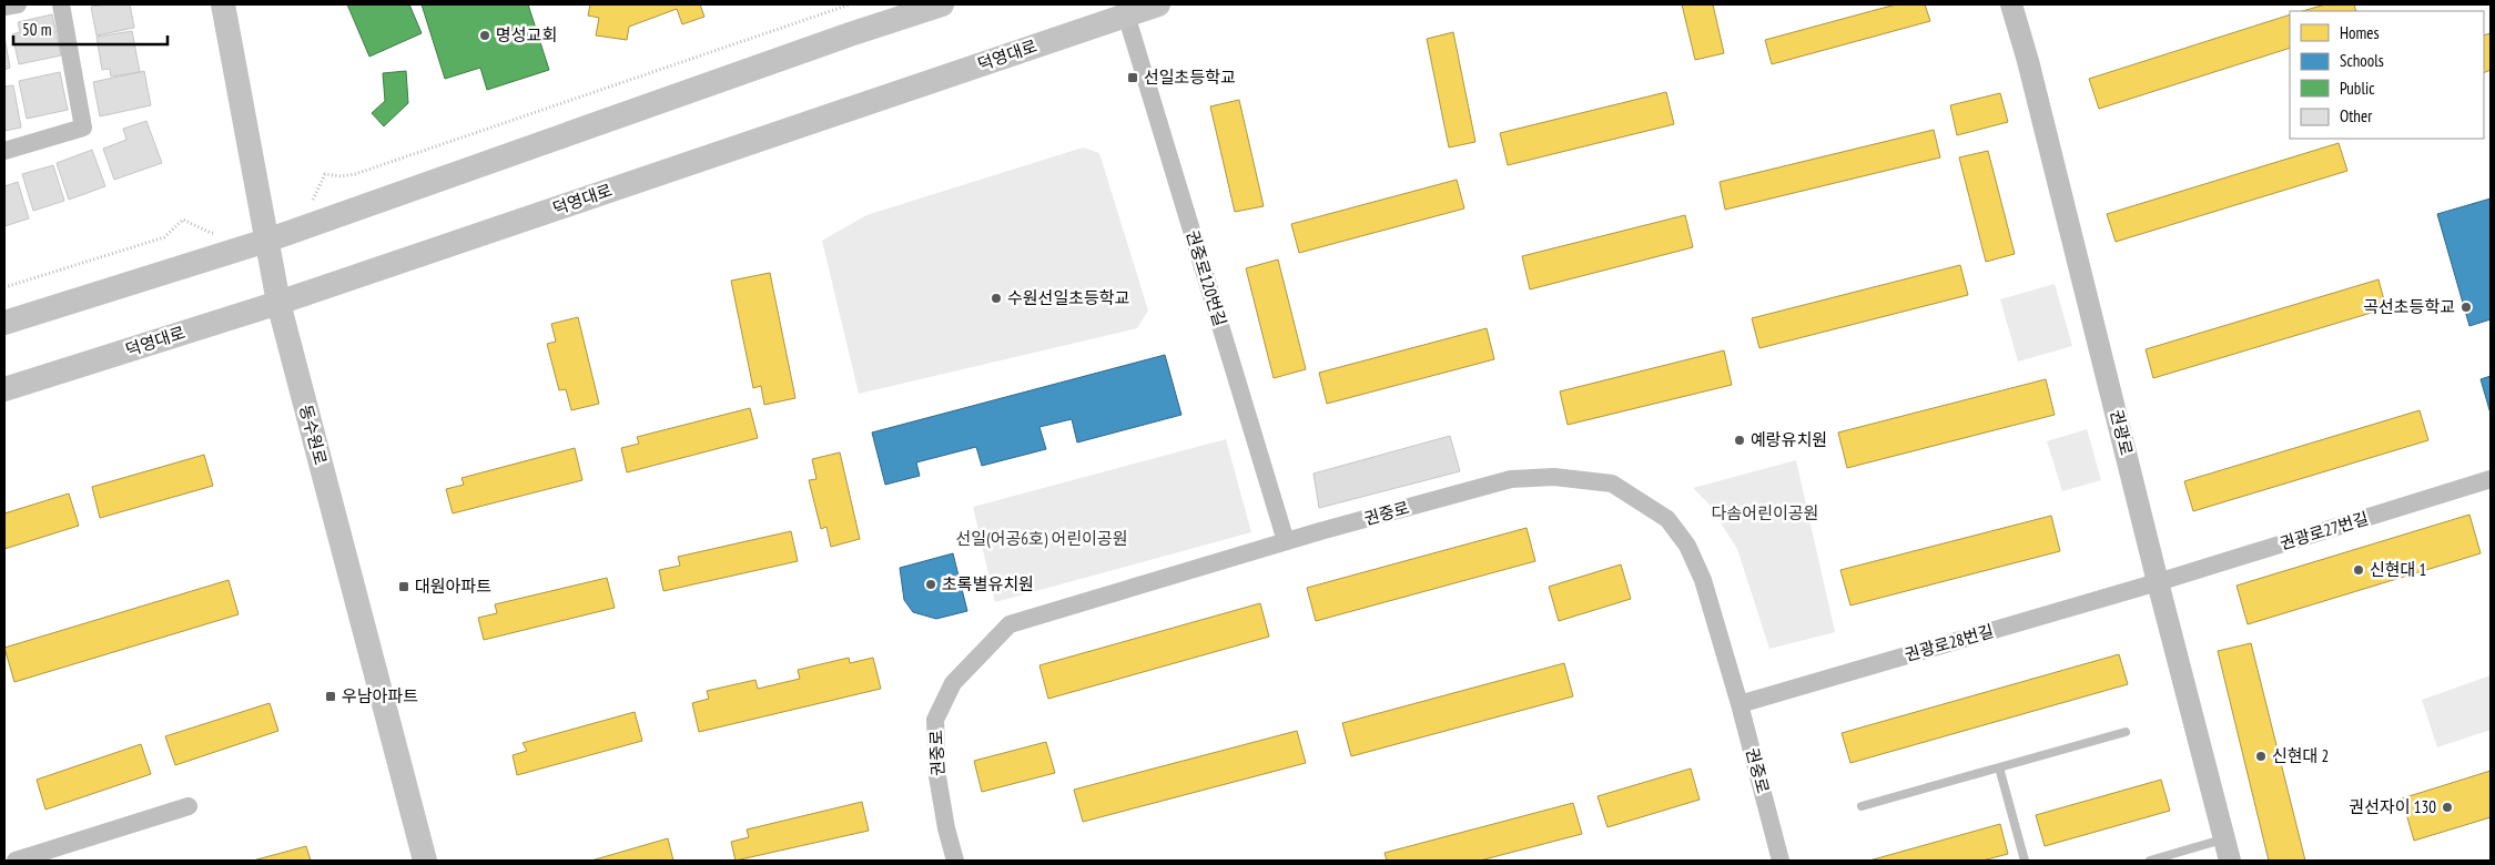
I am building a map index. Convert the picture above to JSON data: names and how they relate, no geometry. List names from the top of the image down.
{
  "streets": {
    "main road": ["덕영대로", "동수원로"],
    "street": [
      "권중로120번길",
      "권광로",
      "권중로",
      "권광로27번길",
      "권광로28번길"
    ]
  },
  "crossings": [
    ["덕영대로", "권중로120번길"],
    ["덕영대로", "동수원로"],
    ["권중로120번길", "권중로"],
    ["권광로", "권광로27번길"],
    ["권광로", "권광로28번길"],
    ["권중로", "권광로28번길"],
    ["권광로27번길", "권광로28번길"]
  ],
  "parks": ["다솜어린이공원", "선일(어공6호) 어린이공원"],
  "places": {
    "other": [
      "명성교회",
      "수원선일초등학교",
      "곡선초등학교",
      "예랑유치원",
      "신현대 1",
      "초록별유치원",
      "신현대 2",
      "권선자이 130"
    ],
    "transit": ["선일초등학교", "대원아파트", "우남아파트"]
  },
  "legend": [
    "Homes",
    "Schools",
    "Public",
    "Other"
  ],
  "scale_bar": "50 m"
}
